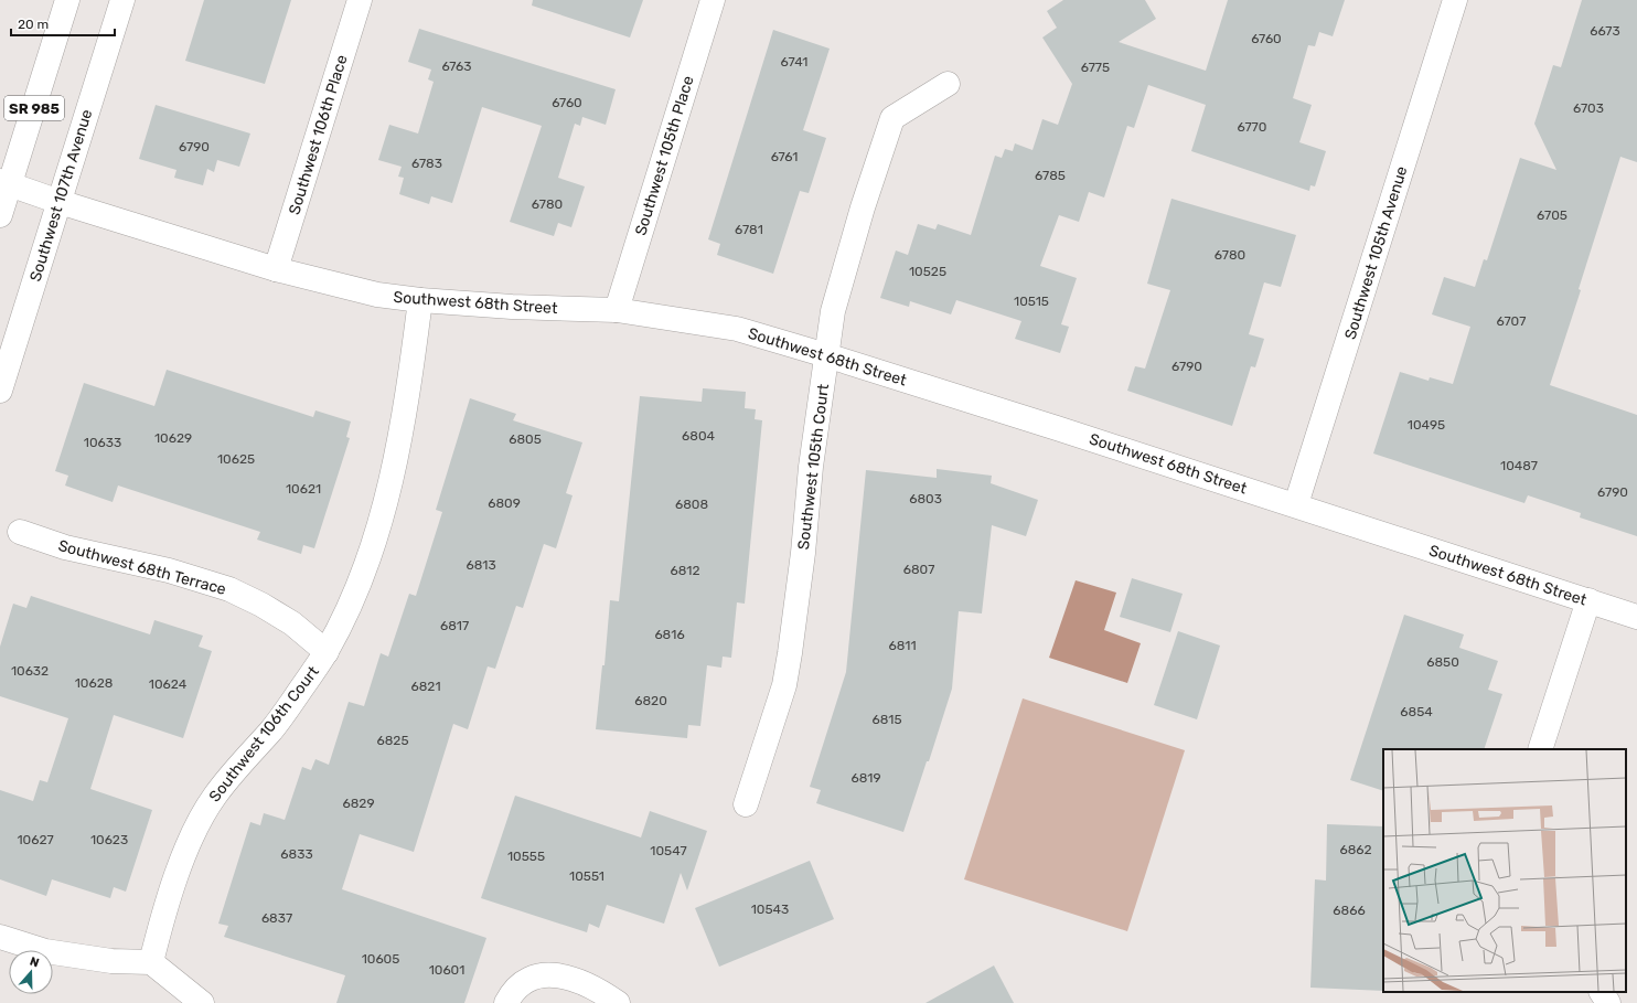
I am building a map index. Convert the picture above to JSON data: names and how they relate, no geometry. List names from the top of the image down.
{
  "streets": {
    "street": [
      "SR 985",
      "Southwest 106th Place",
      "Southwest 105th Place",
      "Southwest 107th Avenue",
      "Southwest 105th Avenue",
      "Southwest 68th Street",
      "Southwest 105th Court",
      "Southwest 68th Terrace",
      "Southwest 106th Court"
    ]
  },
  "crossings": [
    ["SR 985", "Southwest 68th Street"],
    ["Southwest 106th Place", "Southwest 68th Street"],
    ["Southwest 105th Place", "Southwest 68th Street"],
    ["Southwest 107th Avenue", "Southwest 68th Street"],
    ["Southwest 105th Avenue", "Southwest 68th Street"],
    ["Southwest 68th Street", "Southwest 105th Court"],
    ["Southwest 68th Street", "Southwest 106th Court"],
    ["Southwest 68th Terrace", "Southwest 106th Court"]
  ],
  "house_numbers": [
    "6673",
    "6760",
    "6741",
    "6763",
    "6775",
    "6760",
    "6703",
    "6770",
    "6790",
    "6761",
    "6783",
    "6785",
    "6780",
    "6705",
    "6781",
    "6780",
    "10525",
    "10515",
    "6707",
    "6790",
    "10495",
    "6804",
    "10629",
    "6805",
    "10633",
    "10625",
    "10487",
    "10621",
    "6790",
    "6803",
    "6809",
    "6808",
    "6813",
    "6807",
    "6812",
    "6817",
    "6816",
    "6811",
    "6850",
    "10632",
    "10628",
    "10624",
    "6821",
    "6820",
    "6854",
    "6815",
    "6825",
    "6819",
    "6829",
    "10627",
    "10623",
    "6862",
    "10547",
    "6833",
    "10555",
    "10551",
    "10543",
    "6866",
    "6837",
    "10605",
    "10601"
  ],
  "scale_bar": "20 m",
  "north": "top"
}
